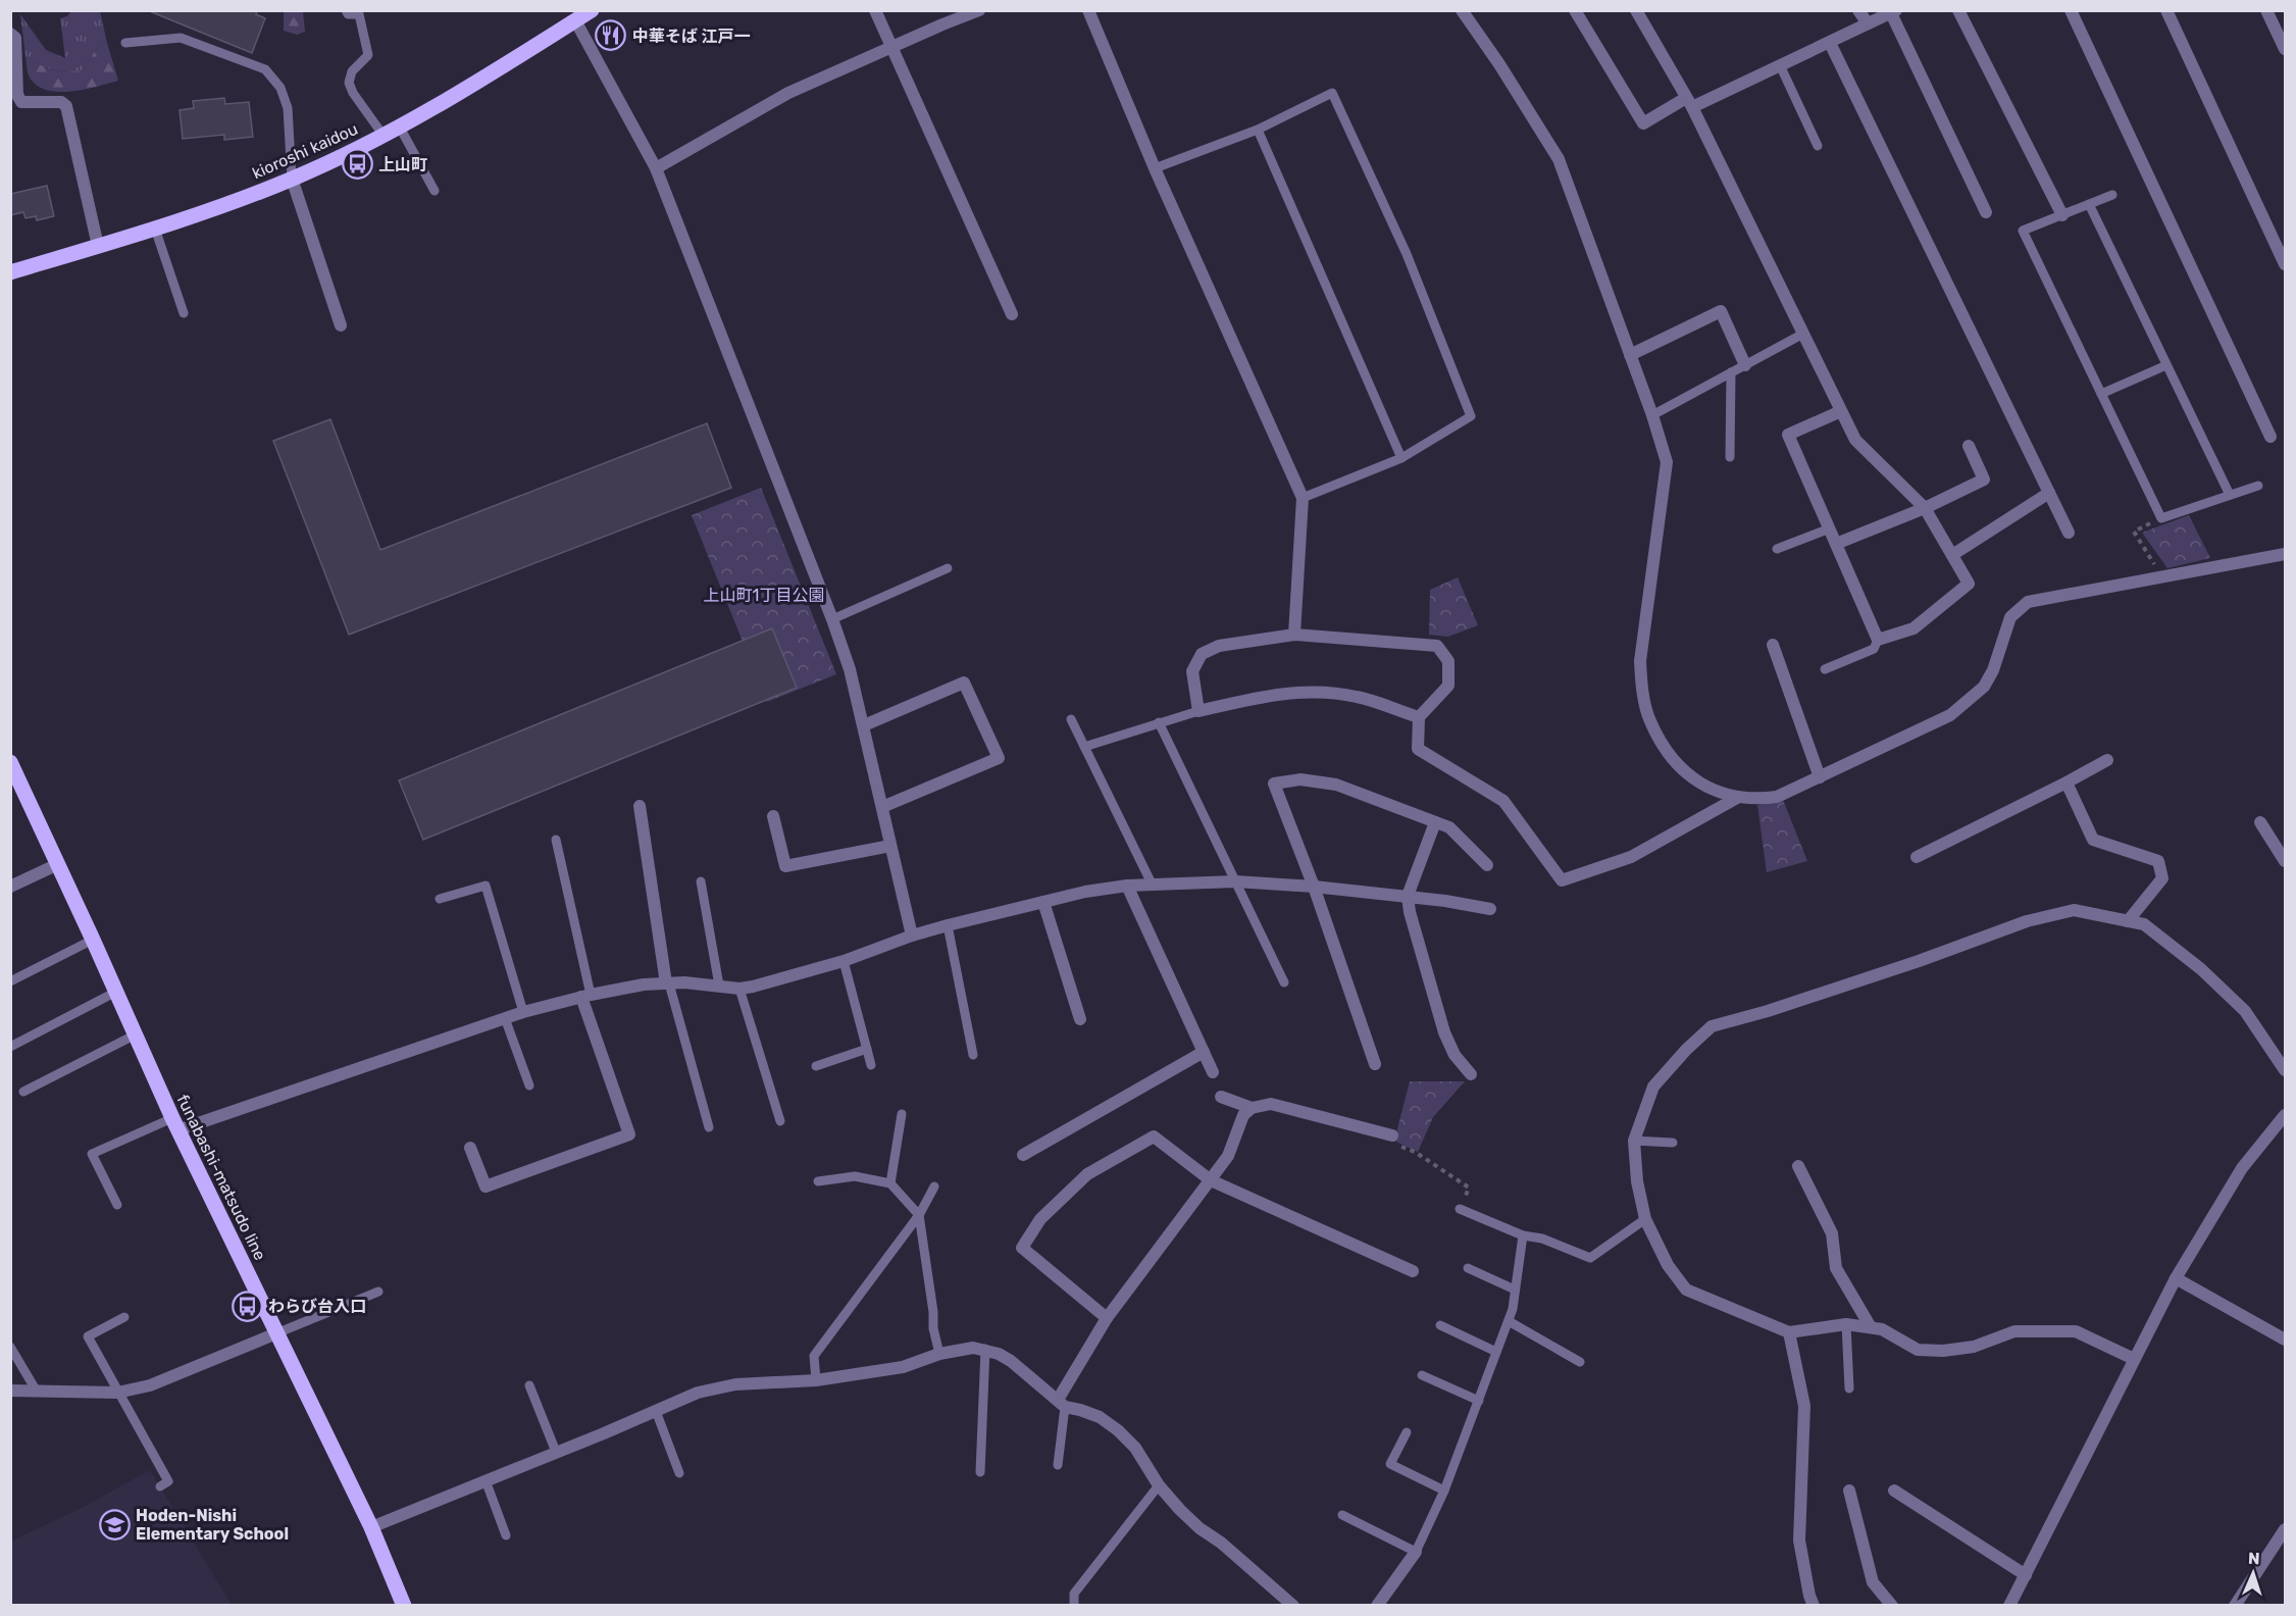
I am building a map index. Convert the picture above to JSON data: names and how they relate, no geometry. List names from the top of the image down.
{
  "streets": {
    "main road": ["kioroshi kaidou", "funabashi-matsudo line"]
  },
  "parks": ["上山町1丁目公園"],
  "places": {
    "restaurant": ["中華そば 江戸一"],
    "bus stop": ["上山町", "わらび台入口"],
    "school or university": ["Hoden-Nishi Elementary School"]
  },
  "north": "top"
}
